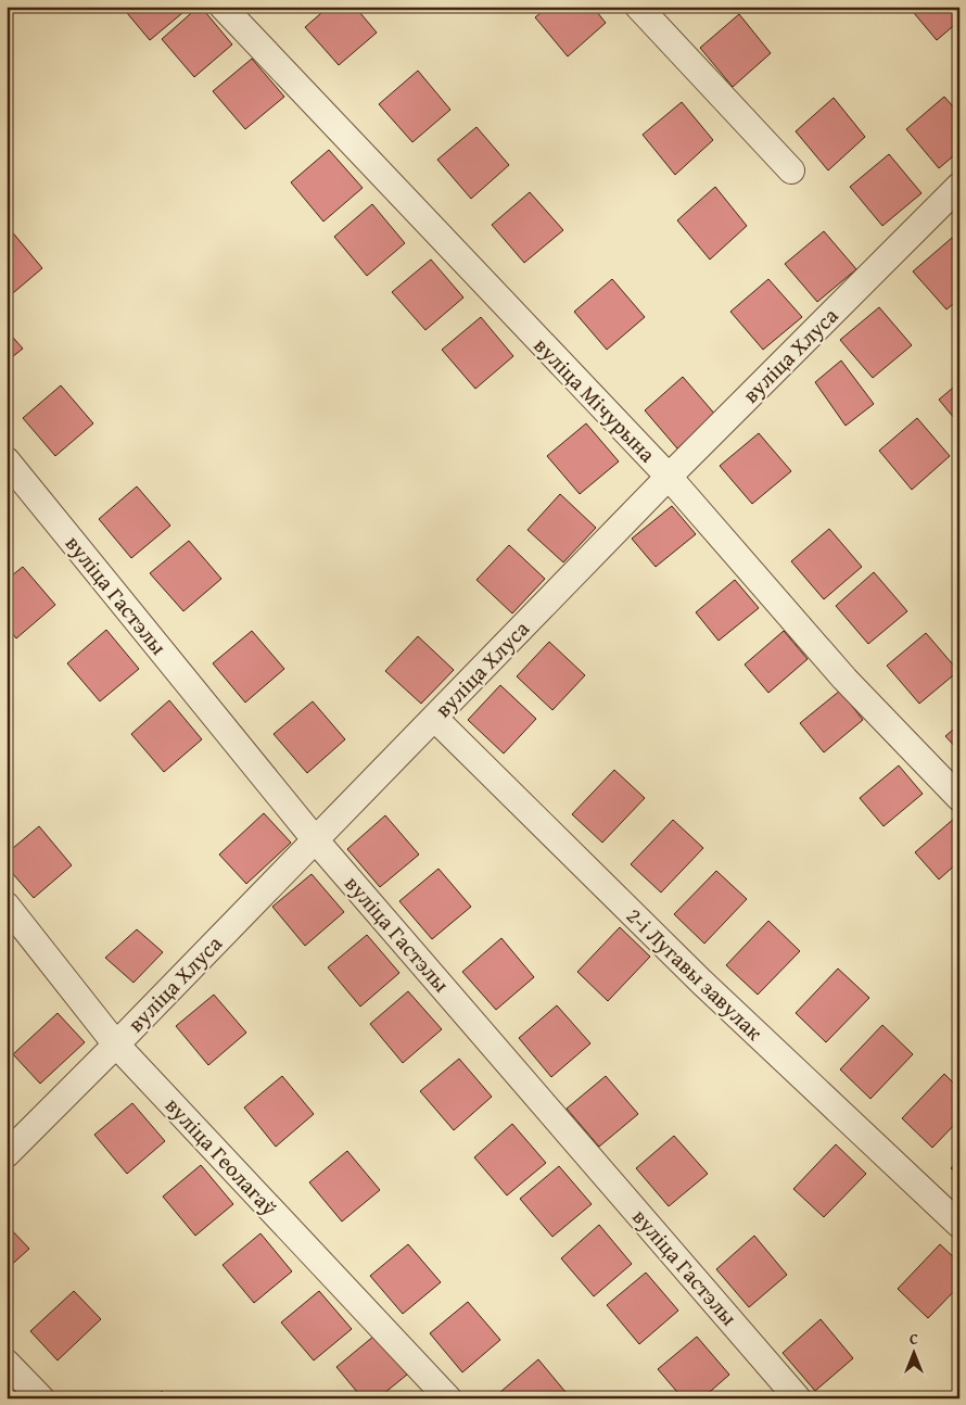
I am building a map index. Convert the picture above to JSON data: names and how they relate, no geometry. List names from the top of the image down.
{
  "streets": {
    "street": [
      "вуліца Хлуса",
      "вуліца Мічурына",
      "вуліца Гастэлы",
      "2-і Лугавы завулак",
      "вуліца Геолагаў"
    ]
  },
  "crossings": [
    ["вуліца Хлуса", "вуліца Мічурына"],
    ["вуліца Хлуса", "вуліца Гастэлы"],
    ["вуліца Хлуса", "2-і Лугавы завулак"],
    ["вуліца Хлуса", "вуліца Геолагаў"]
  ],
  "north": "top"
}
